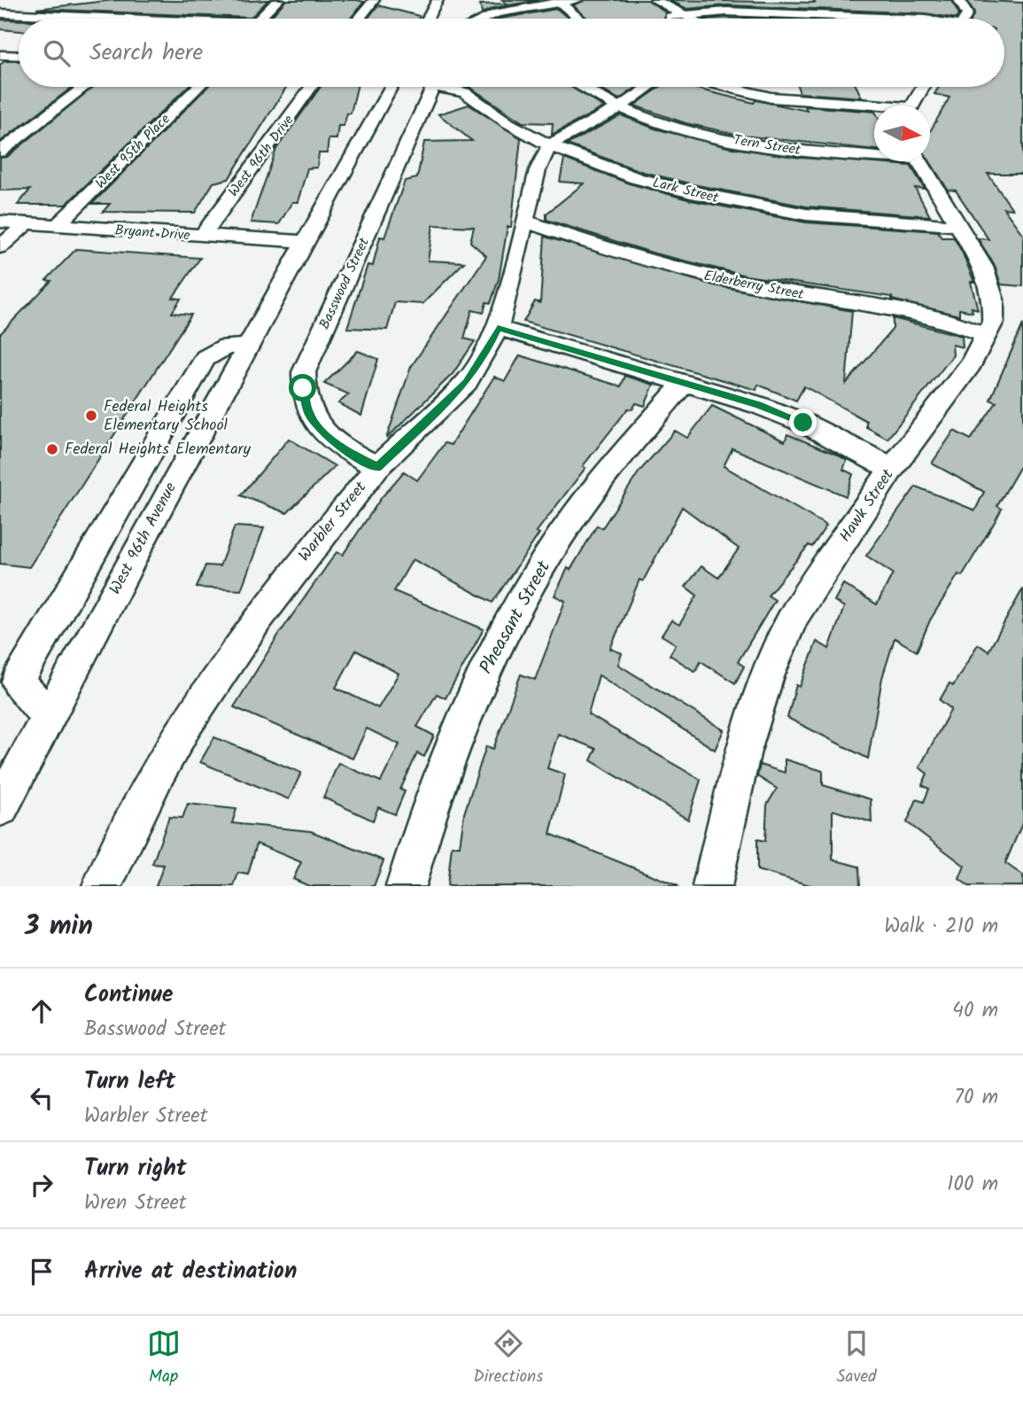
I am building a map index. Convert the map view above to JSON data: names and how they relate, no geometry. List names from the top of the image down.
{
  "streets": {
    "street": [
      "Tern Street",
      "West 95th Place",
      "West 96th Drive",
      "Lark Street",
      "Bryant Drive",
      "Basswood Street",
      "Elderberry Street",
      "Hawk Street",
      "Warbler Street",
      "West 96th Avenue",
      "Pheasant Street"
    ]
  },
  "crossings": [
    ["West 95th Place", "Bryant Drive"],
    ["West 96th Drive", "Bryant Drive"],
    ["Lark Street", "Hawk Street"],
    ["Lark Street", "Warbler Street"],
    ["Bryant Drive", "West 96th Avenue"],
    ["Basswood Street", "Warbler Street"],
    ["Elderberry Street", "Hawk Street"],
    ["Elderberry Street", "Warbler Street"]
  ],
  "places": ["Federal Heights Elementary School", "Federal Heights Elementary"],
  "north": "right",
  "page": {
    "search": "Search here",
    "heading": ["3 min", "Walk · 210 m"],
    "list": [
      ["Continue", "Basswood Street", "40 m"],
      ["Turn left", "Warbler Street", "70 m"],
      ["Turn right", "Wren Street", "100 m"],
      "Arrive at destination"
    ],
    "nav": ["Map", "Directions", "Saved"]
  }
}
